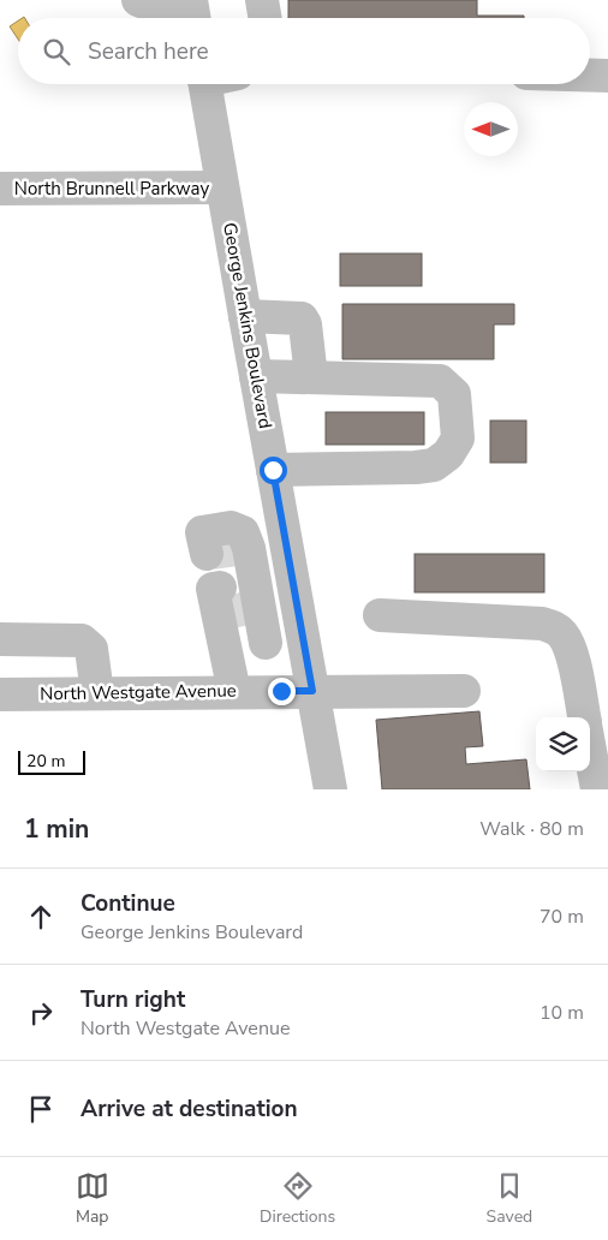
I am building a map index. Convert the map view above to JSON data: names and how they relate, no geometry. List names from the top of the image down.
{
  "streets": {
    "main road": ["North Brunnell Parkway", "George Jenkins Boulevard", "North Westgate Avenue"]
  },
  "crossings": [
    ["North Brunnell Parkway", "George Jenkins Boulevard"],
    ["George Jenkins Boulevard", "North Westgate Avenue"]
  ],
  "scale_bar": "20 m",
  "north": "left",
  "page": {
    "search": "Search here",
    "scale": "20 m",
    "heading": ["1 min", "Walk · 80 m"],
    "list": [
      ["Continue", "George Jenkins Boulevard", "70 m"],
      ["Turn right", "North Westgate Avenue", "10 m"],
      "Arrive at destination"
    ],
    "nav": ["Map", "Directions", "Saved"]
  }
}
